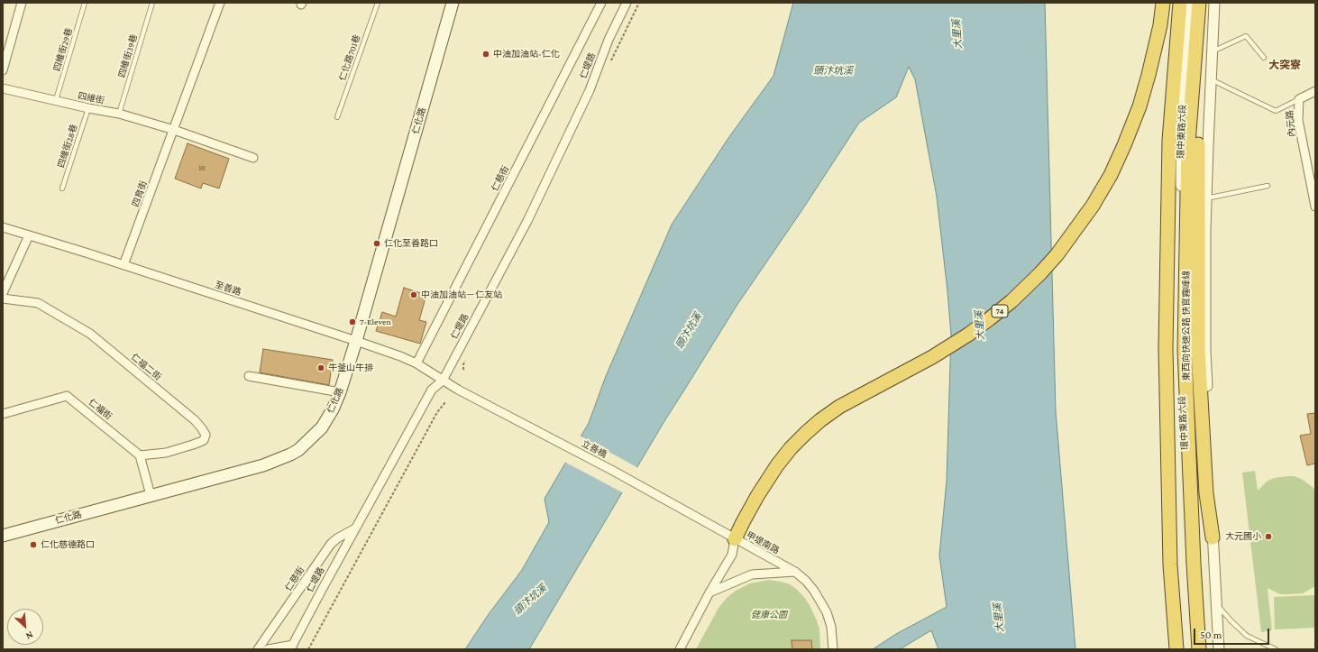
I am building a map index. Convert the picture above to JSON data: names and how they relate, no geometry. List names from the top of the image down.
{
  "streets": {
    "highway": ["74", "東西向快速公路 快官霧峰線"],
    "main road": ["仁化路"],
    "street": [
      "仁堤路",
      "四維街",
      "內元路",
      "環中東路六段",
      "仁慈街",
      "四育街",
      "至善路",
      "仁福二街",
      "仁福街",
      "立善橋",
      "甲堤南路"
    ],
    "lane": [
      "四維街29巷",
      "四維街39巷",
      "仁化路701巷",
      "四維街28巷"
    ]
  },
  "crossings": [
    ["四維街29巷", "四維街"],
    ["四維街39巷", "四維街"],
    ["仁堤路", "仁慈街"],
    ["仁堤路", "至善路"],
    ["仁堤路", "立善橋"],
    ["四維街", "四維街28巷"],
    ["四維街", "四育街"],
    ["仁化路", "至善路"],
    ["仁慈街", "至善路"],
    ["四育街", "至善路"],
    ["至善路", "立善橋"],
    ["74", "立善橋"],
    ["74", "甲堤南路"],
    ["仁福二街", "仁福街"],
    ["立善橋", "甲堤南路"]
  ],
  "districts": ["大突寮"],
  "water": ["大里溪", "頭汴坑溪"],
  "parks": ["健康公園"],
  "places": [
    "中油加油站-仁化",
    "仁化至善路口",
    "中油加油站－仁友站",
    "7-Eleven",
    "牛釜山牛排",
    "大元國小",
    "仁化慈德路口"
  ],
  "house_numbers": ["10"],
  "scale_bar": "50 m",
  "north": "bottom right"
}
